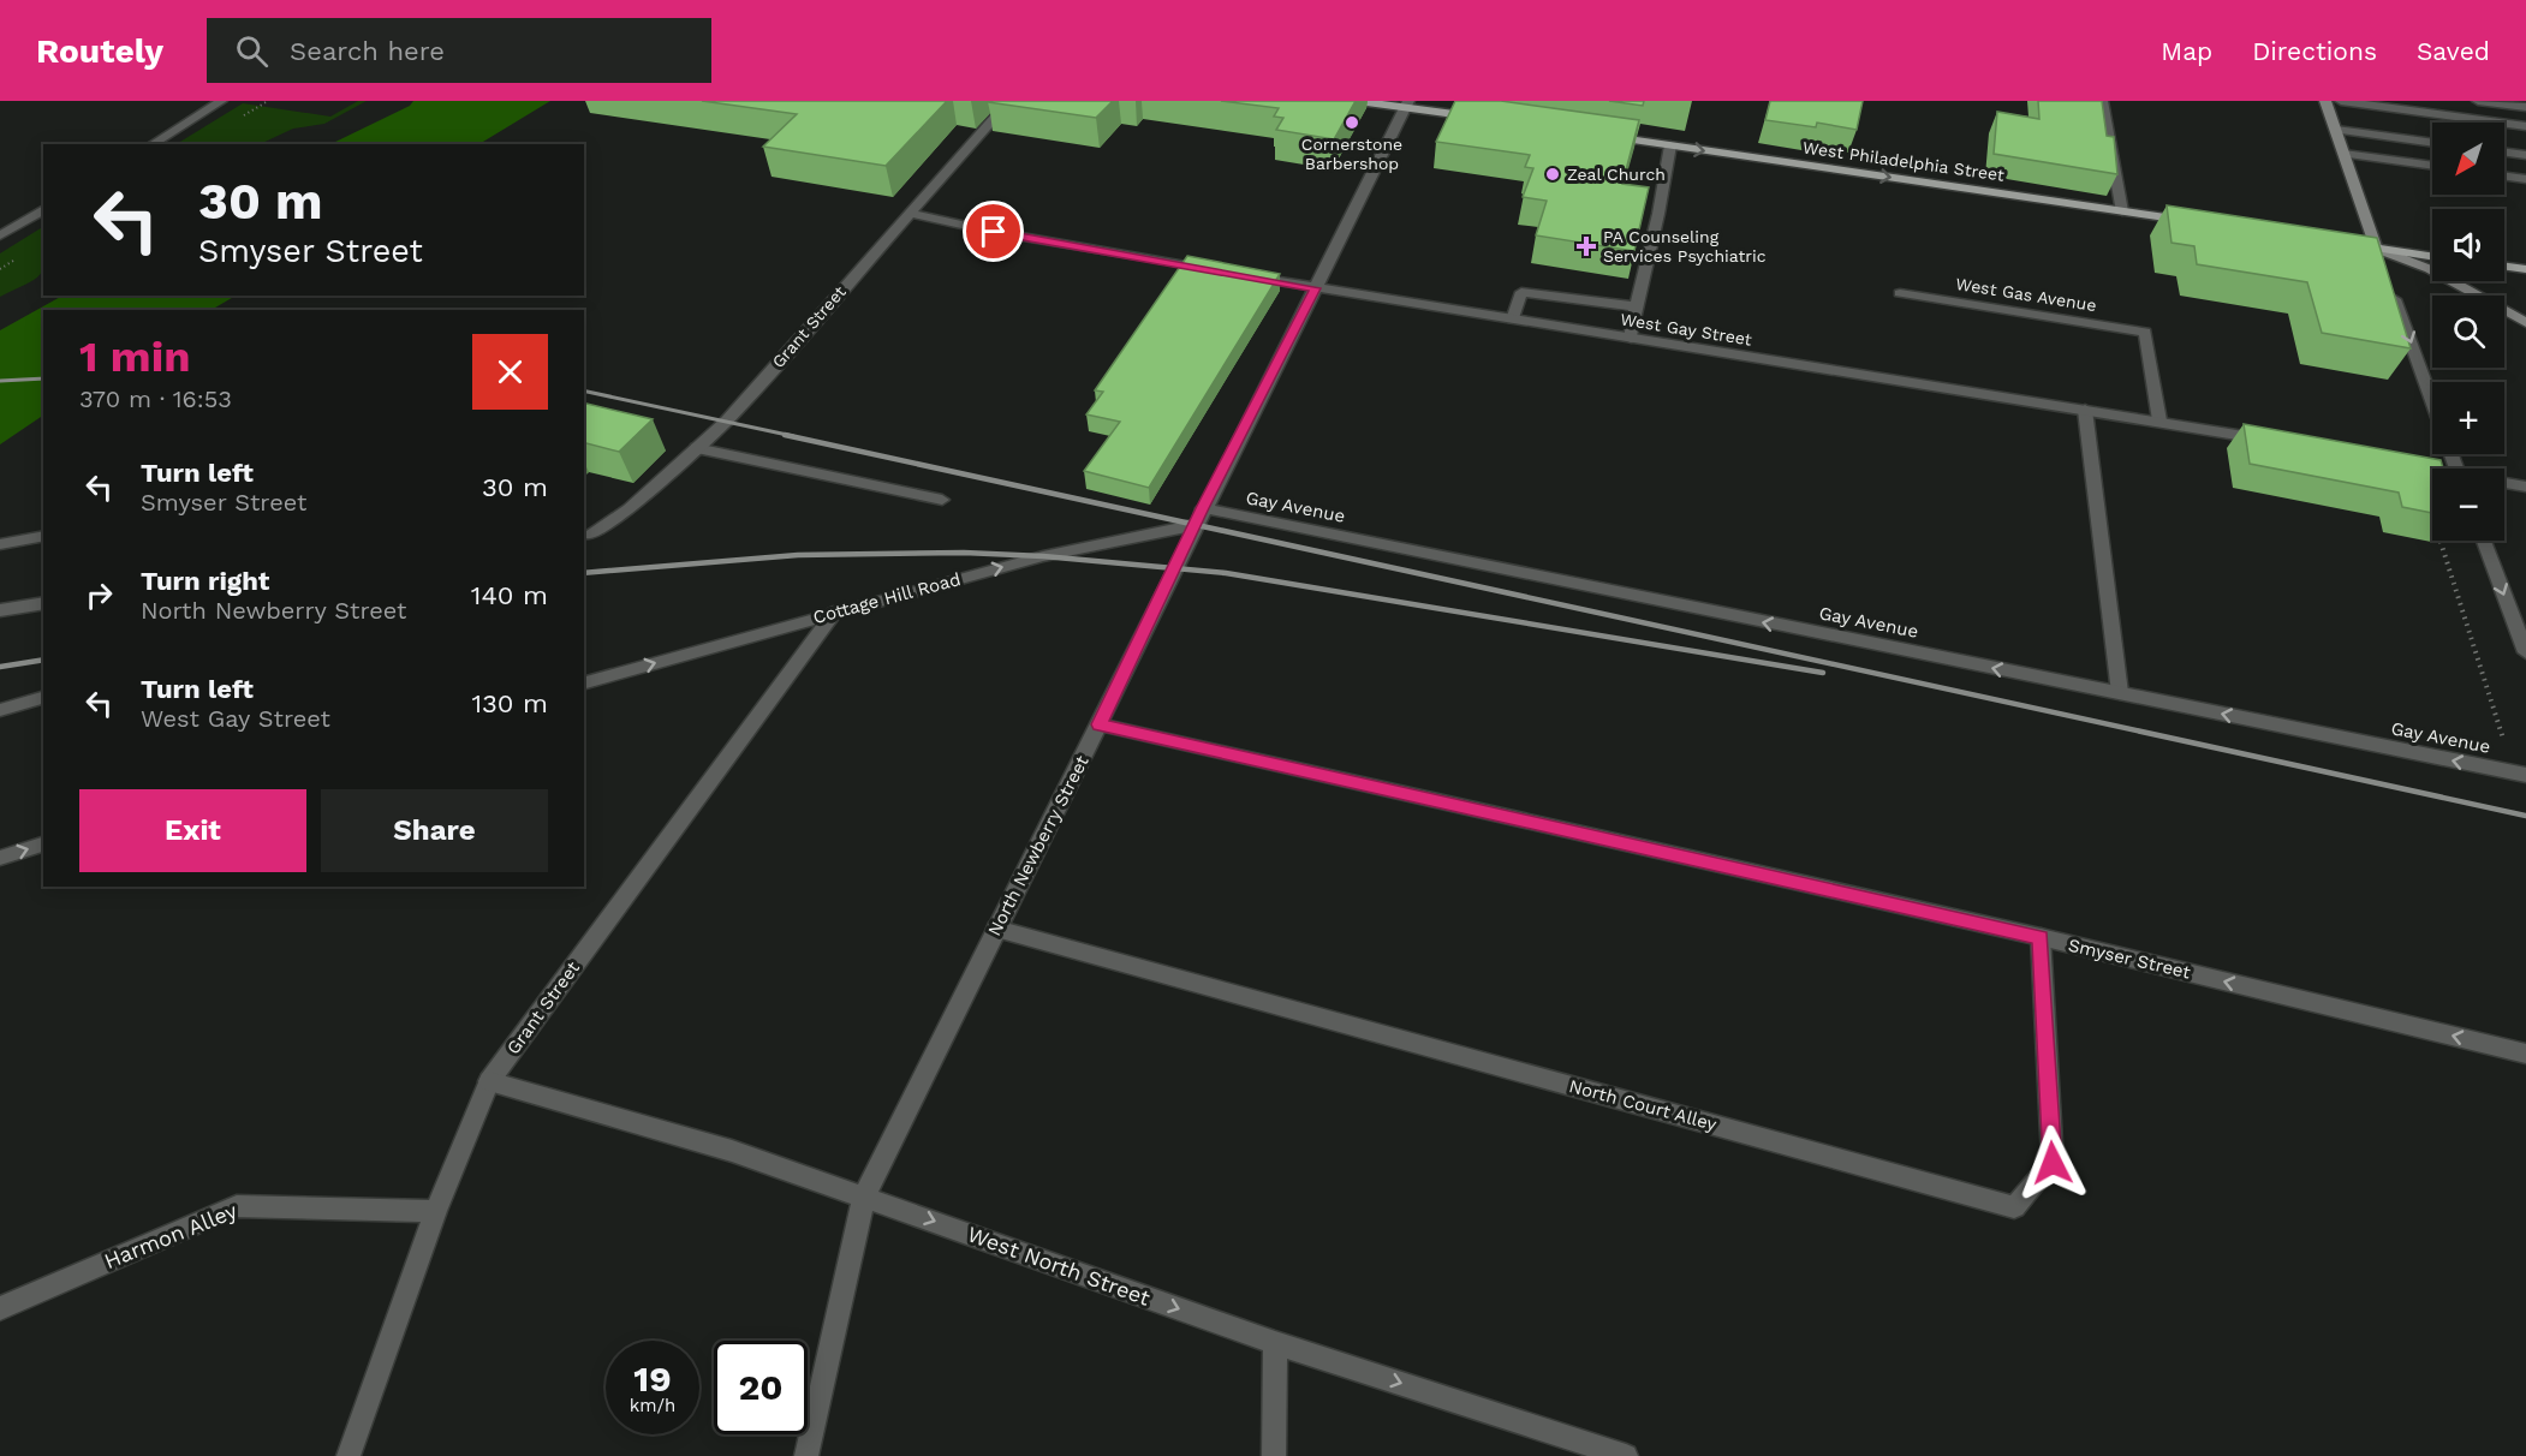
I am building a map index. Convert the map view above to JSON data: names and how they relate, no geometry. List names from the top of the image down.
{
  "streets": {
    "main road": ["West Philadelphia Street"],
    "street": [
      "West Gas Avenue",
      "Grant Street",
      "West Gay Street",
      "Gay Avenue",
      "Cottage Hill Road",
      "North Newberry Street",
      "Smyser Street",
      "North Court Alley",
      "Harmon Alley",
      "West North Street"
    ]
  },
  "crossings": [
    ["West Gas Avenue", "West Gay Street"],
    ["Grant Street", "Cottage Hill Road"],
    ["Grant Street", "Harmon Alley"],
    ["Grant Street", "West North Street"],
    ["West Gay Street", "North Newberry Street"],
    ["Gay Avenue", "Cottage Hill Road"],
    ["Gay Avenue", "North Newberry Street"],
    ["Cottage Hill Road", "North Newberry Street"],
    ["North Newberry Street", "Smyser Street"],
    ["North Newberry Street", "North Court Alley"],
    ["North Newberry Street", "West North Street"],
    ["Smyser Street", "North Court Alley"]
  ],
  "one_way": [
    "West Philadelphia Street",
    "Gay Avenue",
    "Cottage Hill Road",
    "West North Street"
  ],
  "places": {
    "other": ["Cornerstone Barbershop", "Zeal Church"],
    "health": ["PA Counseling Services Psychiatric"]
  },
  "north": "bottom left",
  "page": {
    "header": "Routely",
    "search": "Search here",
    "nav": ["Map", "Directions", "Saved"],
    "map_buttons": ["+", "−"],
    "turn": ["30 m", "Smyser Street"],
    "heading": ["1 min", "370 m · 16:53"],
    "list": [
      {
        "name": "Turn left",
        "note": "Smyser Street",
        "value": "30 m"
      },
      {
        "name": "Turn right",
        "note": "North Newberry Street",
        "value": "140 m"
      },
      {
        "name": "Turn left",
        "note": "West Gay Street",
        "value": "130 m"
      }
    ],
    "buttons": ["Exit", "Share"],
    "speed": "19 km/h",
    "limit": "20"
  }
}
